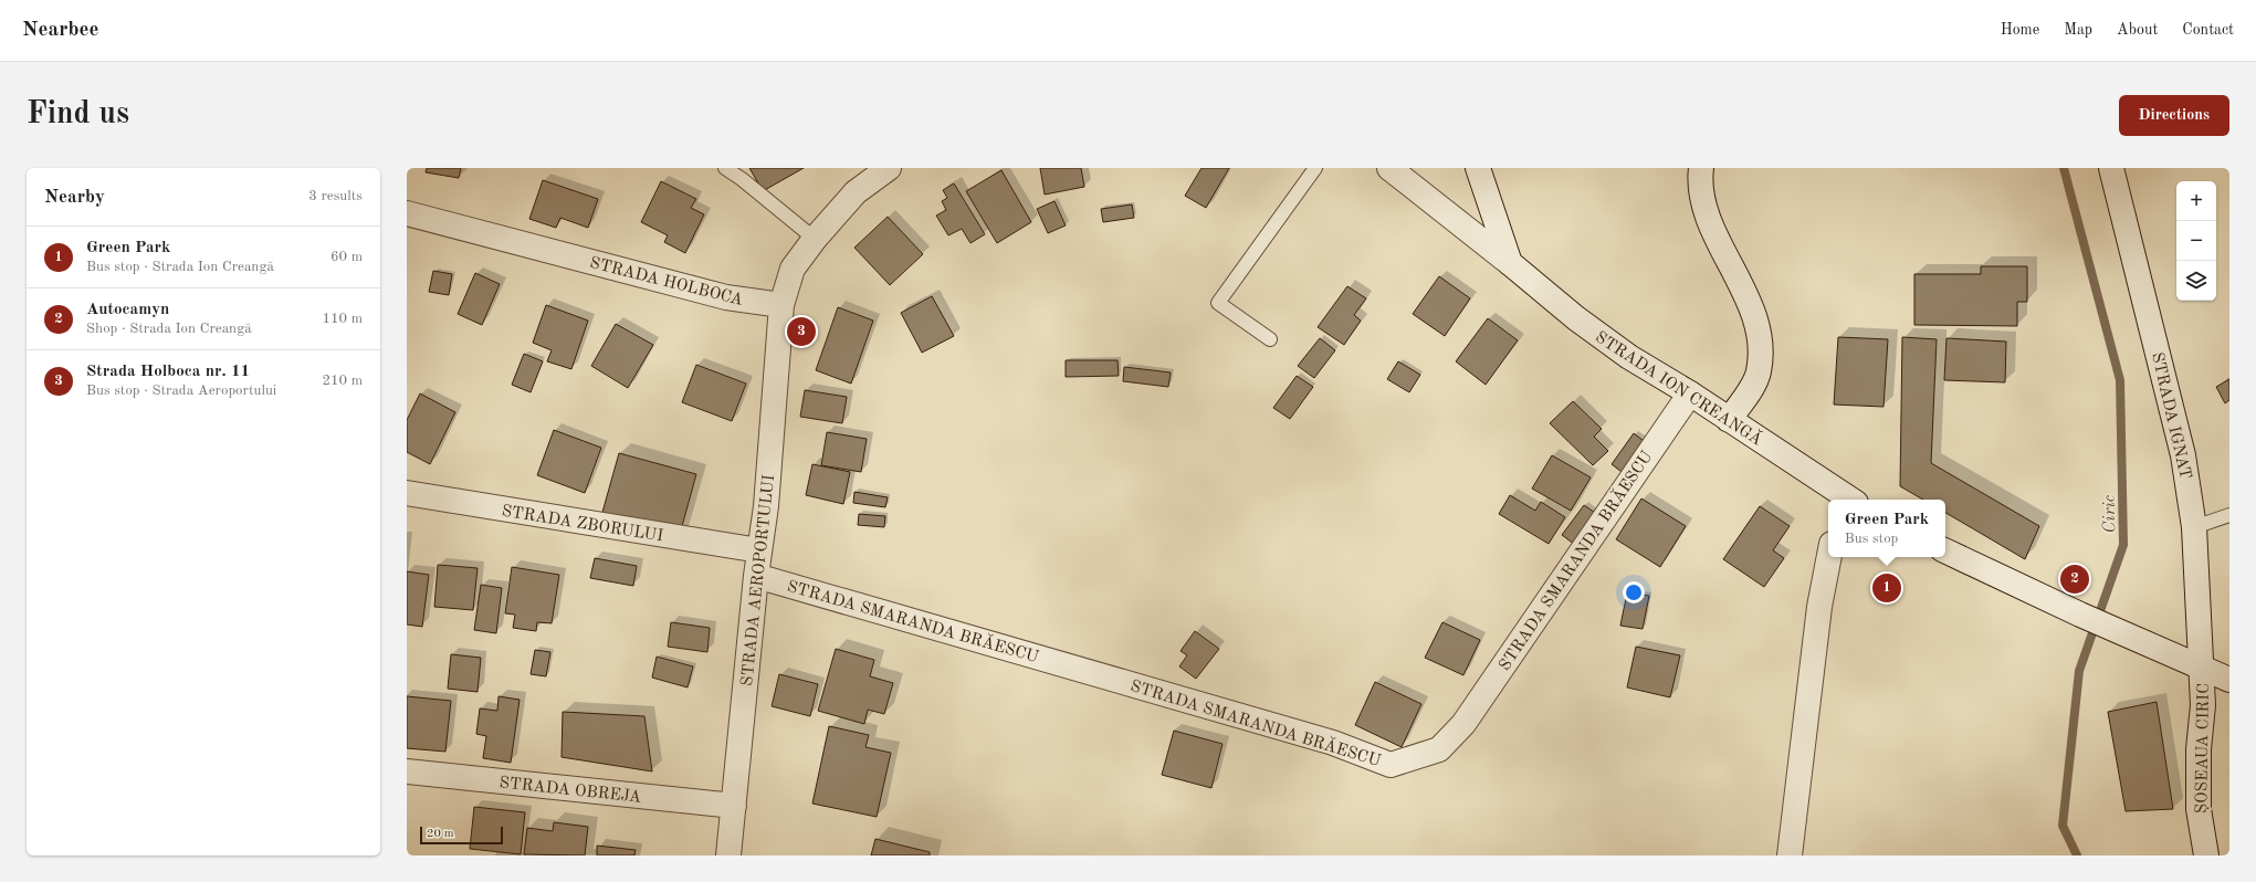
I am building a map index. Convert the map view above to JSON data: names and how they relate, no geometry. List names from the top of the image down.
{
  "streets": {
    "street": [
      "STRADA HOLBOCA",
      "STRADA ION CREANGĂ",
      "STRADA IGNAT",
      "STRADA ZBORULUI",
      "STRADA SMARANDA BRĂESCU",
      "STRADA AEROPORTULUI",
      "ȘOSEAUA CIRIC",
      "STRADA OBREJA"
    ]
  },
  "crossings": [
    ["STRADA HOLBOCA", "STRADA AEROPORTULUI"],
    ["STRADA ION CREANGĂ", "STRADA SMARANDA BRĂESCU"],
    ["STRADA IGNAT", "ȘOSEAUA CIRIC"],
    ["STRADA ZBORULUI", "STRADA AEROPORTULUI"],
    ["STRADA SMARANDA BRĂESCU", "STRADA AEROPORTULUI"],
    ["STRADA AEROPORTULUI", "STRADA OBREJA"]
  ],
  "water": ["Ciric"],
  "scale_bar": "20 m",
  "page": {
    "header": "Nearbee",
    "nav": [
      "Home",
      "Map",
      "About",
      "Contact"
    ],
    "buttons": "Directions",
    "title": "Find us",
    "heading": ["Nearby", "3 results"],
    "map_buttons": ["+", "−"],
    "list": [
      {
        "mark": "1",
        "name": "Green Park",
        "note": "Bus stop · Strada Ion Creangă",
        "value": "60 m"
      },
      {
        "mark": "2",
        "name": "Autocamyn",
        "note": "Shop · Strada Ion Creangă",
        "value": "110 m"
      },
      {
        "mark": "3",
        "name": "Strada Holboca nr. 11",
        "note": "Bus stop · Strada Aeroportului",
        "value": "210 m"
      }
    ],
    "pins": ["3", "2", "1"],
    "popup": ["Green Park", "Bus stop"],
    "scale": "20 m"
  }
}
